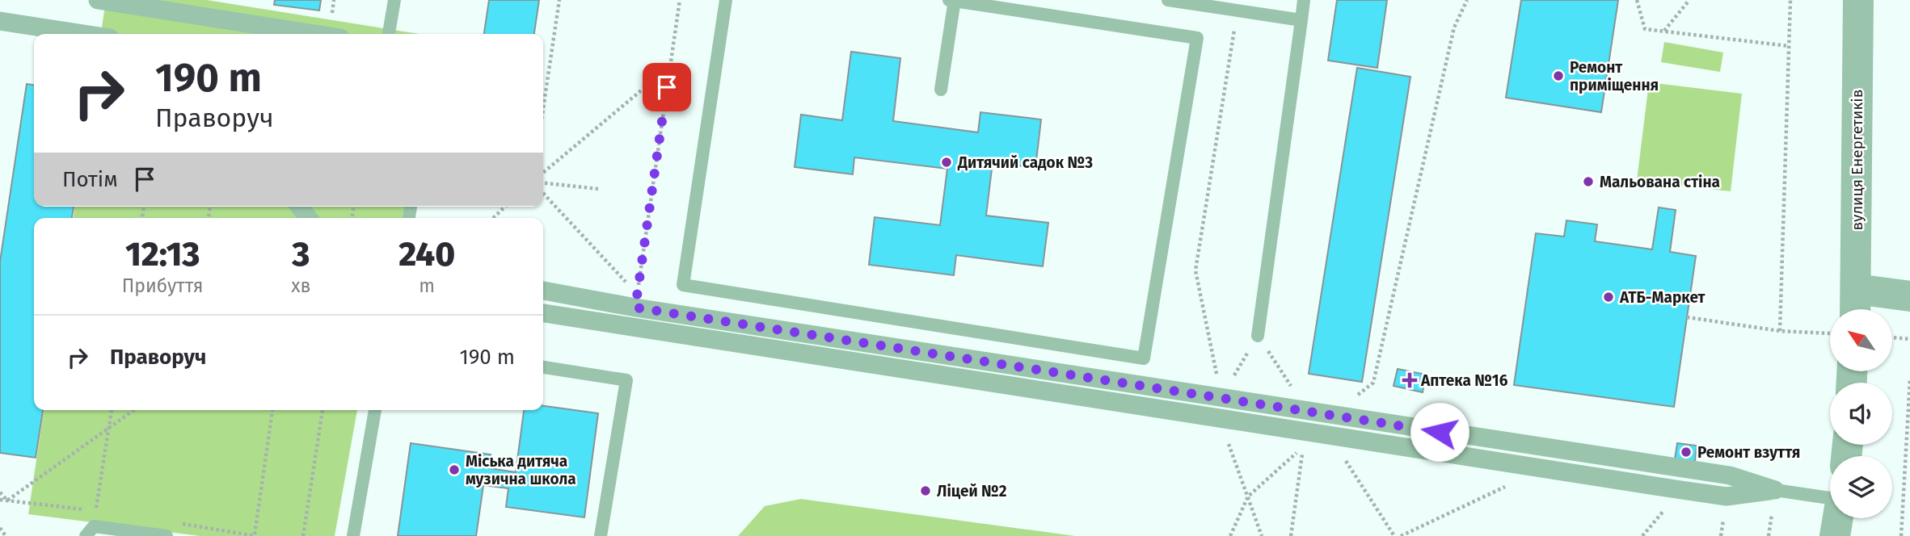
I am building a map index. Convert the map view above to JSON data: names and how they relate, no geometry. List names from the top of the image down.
{
  "streets": {
    "street": ["вулиця Енергетиків"]
  },
  "places": {
    "other": [
      "Ремонт приміщення",
      "Дитячий садок №3",
      "Мальована стіна",
      "АТБ-Маркет",
      "Ремонт взуття",
      "Міська дитяча музична школа",
      "Ліцей №2"
    ],
    "health": ["Аптека №16"]
  },
  "north": "top left",
  "page": {
    "turn": ["190 m", "Праворуч"],
    "then": "Потім",
    "eta": [
      "12:13",
      "Прибуття",
      "3",
      "хв",
      "240",
      "m"
    ],
    "list": [
      {
        "name": "Праворуч",
        "value": "190 m"
      }
    ]
  }
}
